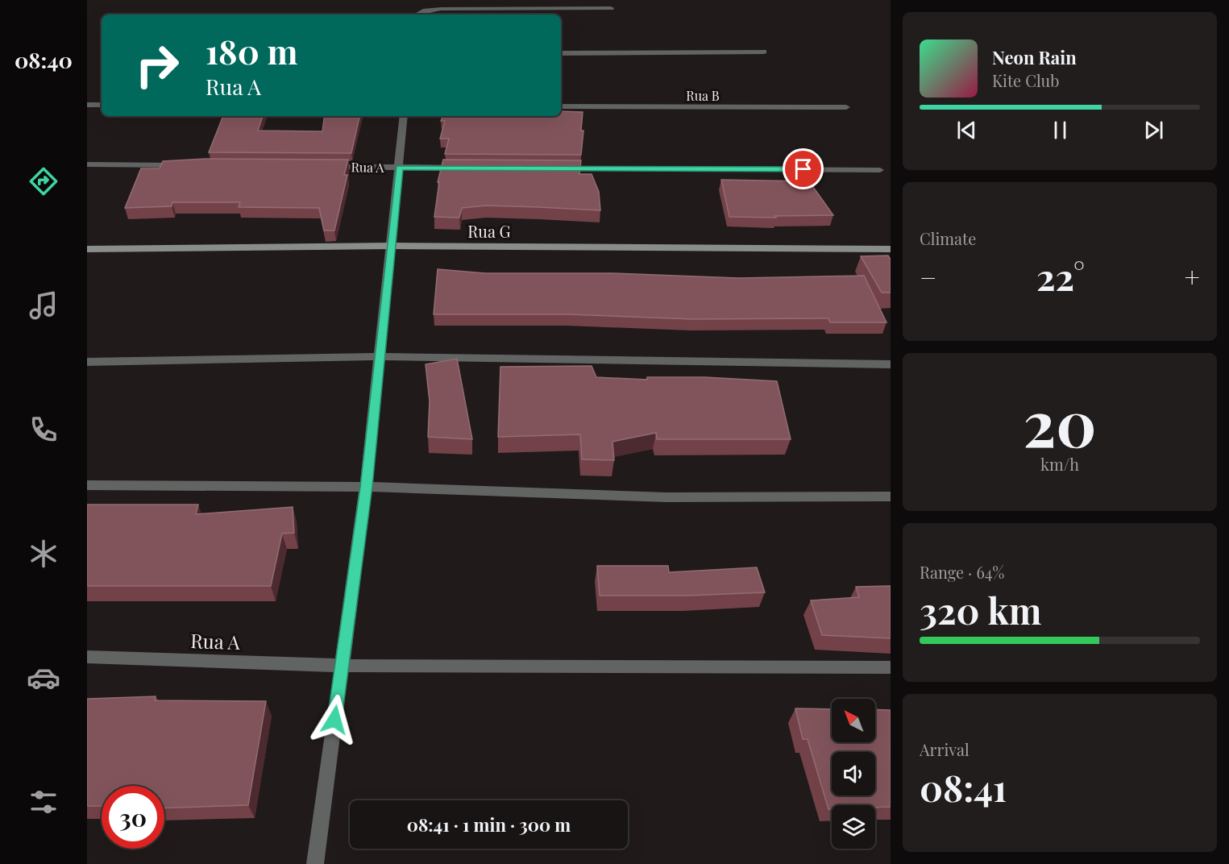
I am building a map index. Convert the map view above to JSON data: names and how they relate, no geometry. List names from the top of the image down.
{
  "streets": {
    "street": ["Rua B", "Rua A", "Rua G"]
  },
  "north": "top left",
  "page": {
    "tabs": "08:40",
    "turn": ["180 m", "Rua A"],
    "song": ["Neon Rain", "Kite Club"],
    "tile": [
      "Climate",
      ["20", "km/h"],
      ["Range · 64%", "320 km"],
      ["Arrival", "08:41"]
    ],
    "heat": ["−", "22°", "+"],
    "limit": "30",
    "trip": "08:41 · 1 min · 300 m"
  }
}
